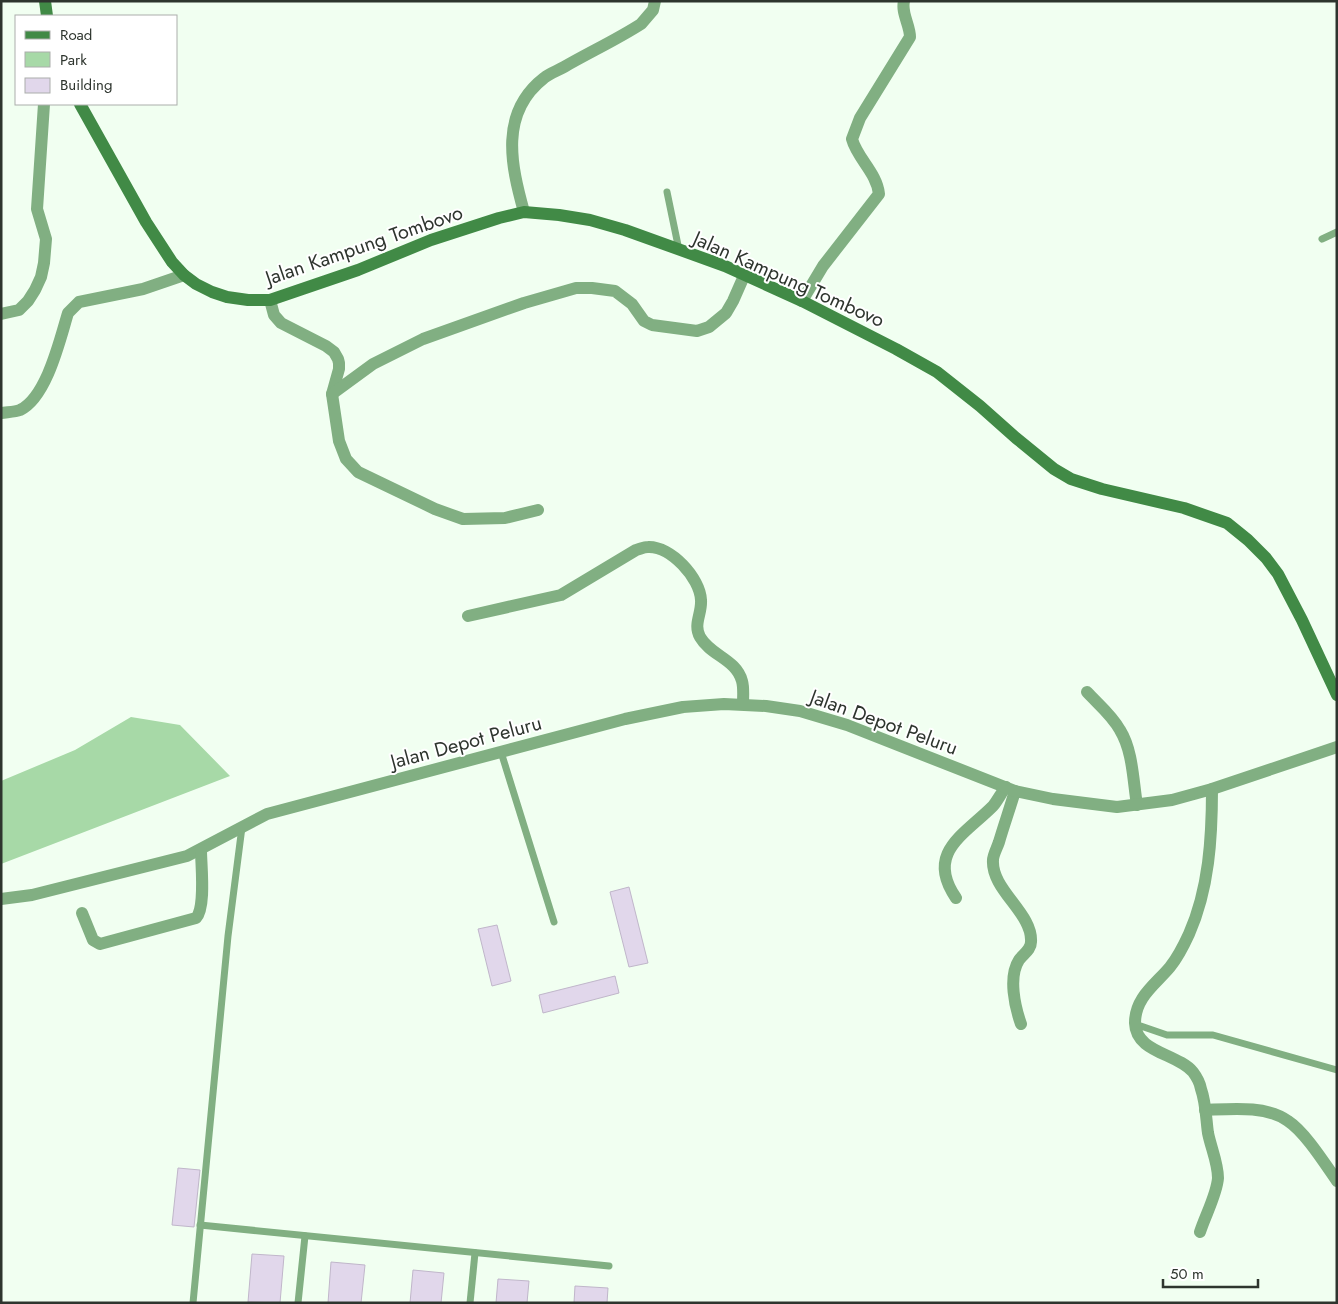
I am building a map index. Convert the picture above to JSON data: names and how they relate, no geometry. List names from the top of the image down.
{
  "streets": {
    "street": ["Jalan Kampung Tombovo", "Jalan Depot Peluru"]
  },
  "legend": ["Road", "Park", "Building"],
  "scale_bar": "50 m"
}
